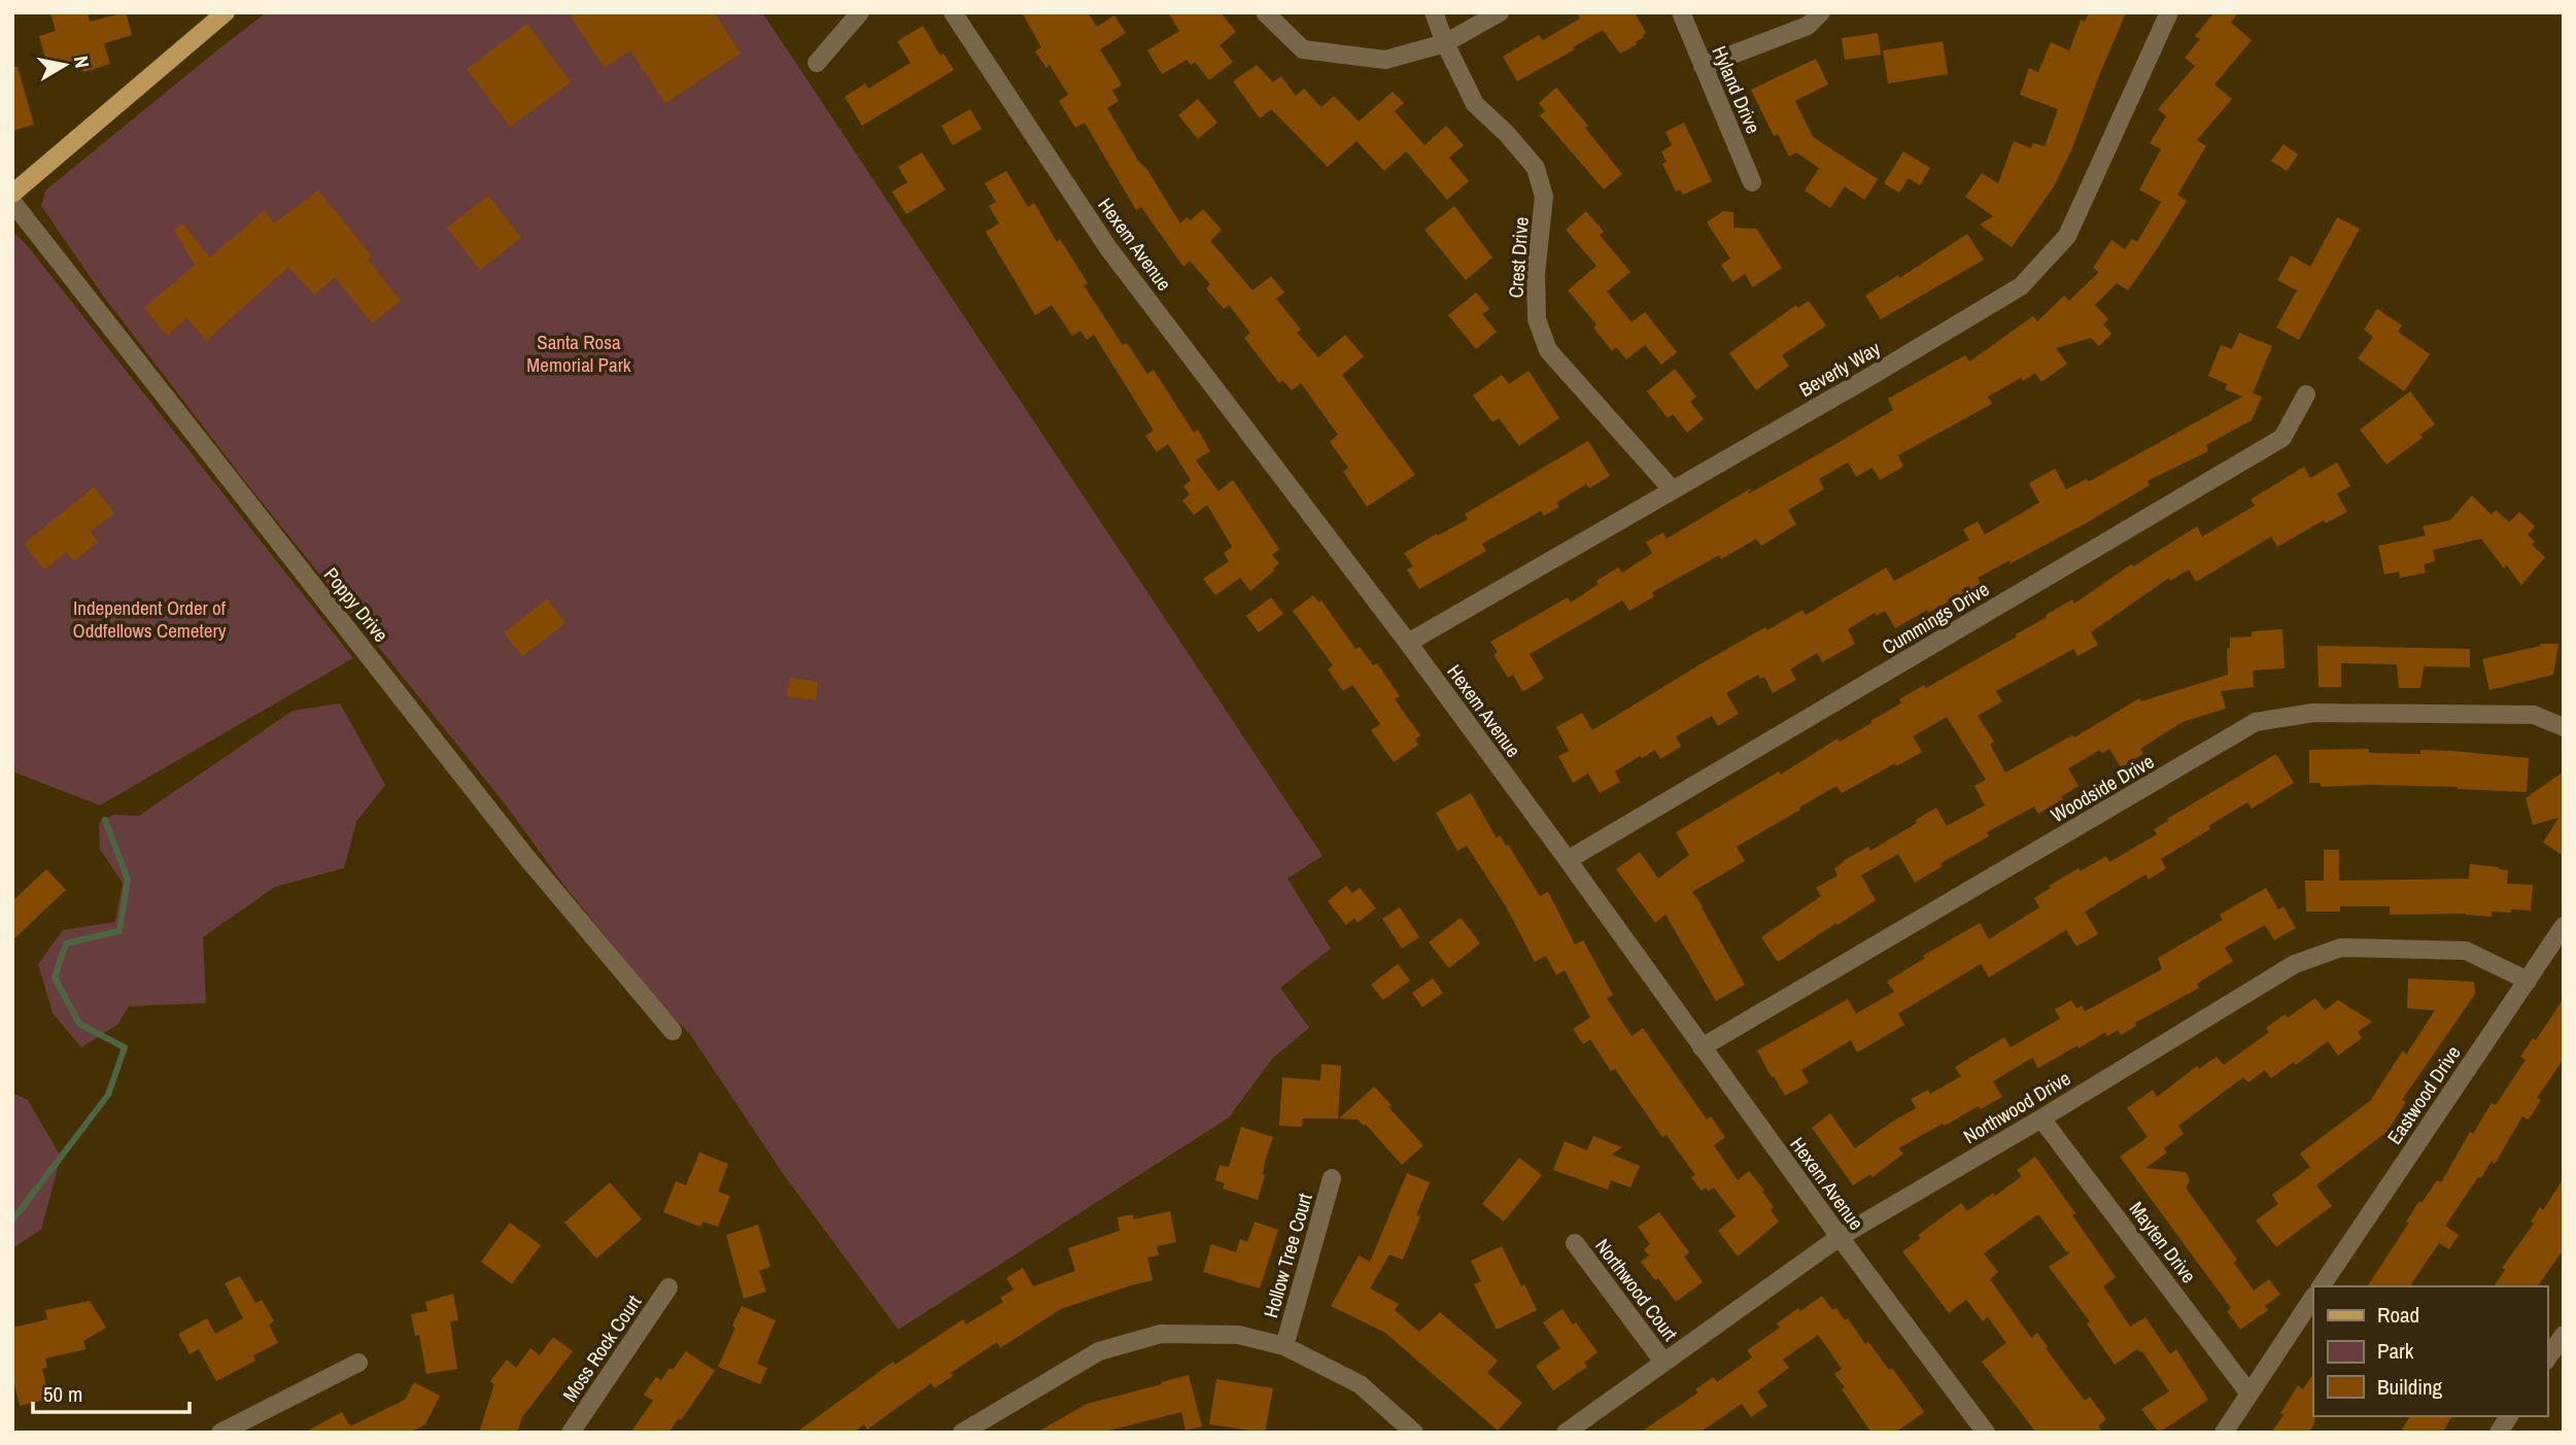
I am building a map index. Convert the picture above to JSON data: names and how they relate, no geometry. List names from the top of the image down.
{
  "streets": {
    "street": [
      "Hyland Drive",
      "Hexem Avenue",
      "Crest Drive",
      "Beverly Way",
      "Poppy Drive",
      "Cummings Drive",
      "Woodside Drive",
      "Eastwood Drive",
      "Northwood Drive",
      "Mayten Drive",
      "Hollow Tree Court",
      "Northwood Court",
      "Moss Rock Court"
    ]
  },
  "crossings": [
    ["Hexem Avenue", "Beverly Way"],
    ["Hexem Avenue", "Cummings Drive"],
    ["Hexem Avenue", "Woodside Drive"],
    ["Hexem Avenue", "Northwood Drive"],
    ["Crest Drive", "Beverly Way"],
    ["Eastwood Drive", "Northwood Drive"],
    ["Northwood Drive", "Mayten Drive"],
    ["Northwood Drive", "Northwood Court"]
  ],
  "parks": ["Santa Rosa Memorial Park", "Independent Order of Oddfellows Cemetery"],
  "legend": ["Road", "Park", "Building"],
  "scale_bar": "50 m",
  "north": "right"
}
